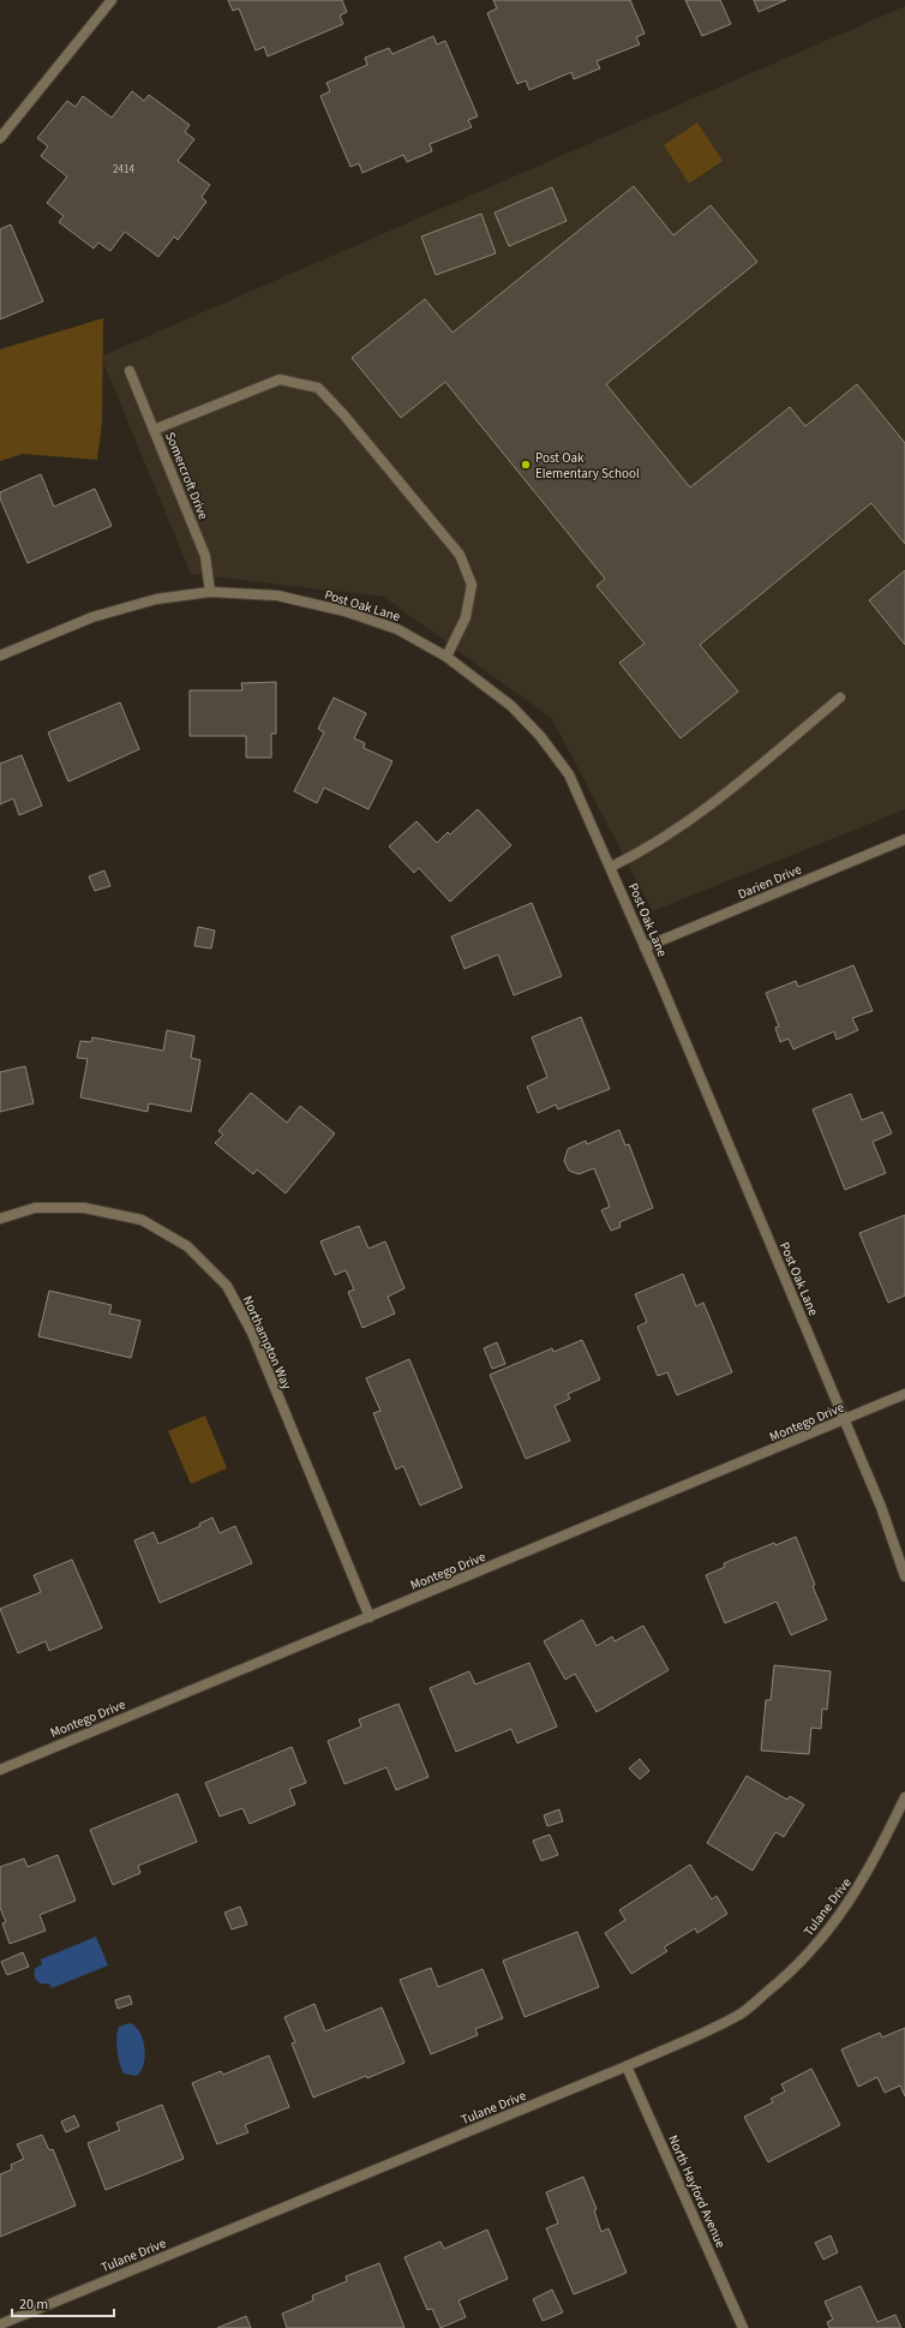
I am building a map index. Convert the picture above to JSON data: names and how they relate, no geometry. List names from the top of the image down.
{
  "streets": {
    "street": [
      "Somercroft Drive",
      "Post Oak Lane",
      "Darien Drive",
      "Northampton Way",
      "Montego Drive",
      "Tulane Drive",
      "North Hayford Avenue"
    ]
  },
  "crossings": [
    ["Somercroft Drive", "Post Oak Lane"],
    ["Post Oak Lane", "Darien Drive"],
    ["Post Oak Lane", "Montego Drive"],
    ["Northampton Way", "Montego Drive"],
    ["Tulane Drive", "North Hayford Avenue"]
  ],
  "places": ["Post Oak Elementary School"],
  "house_numbers": ["2414"],
  "scale_bar": "20 m"
}
